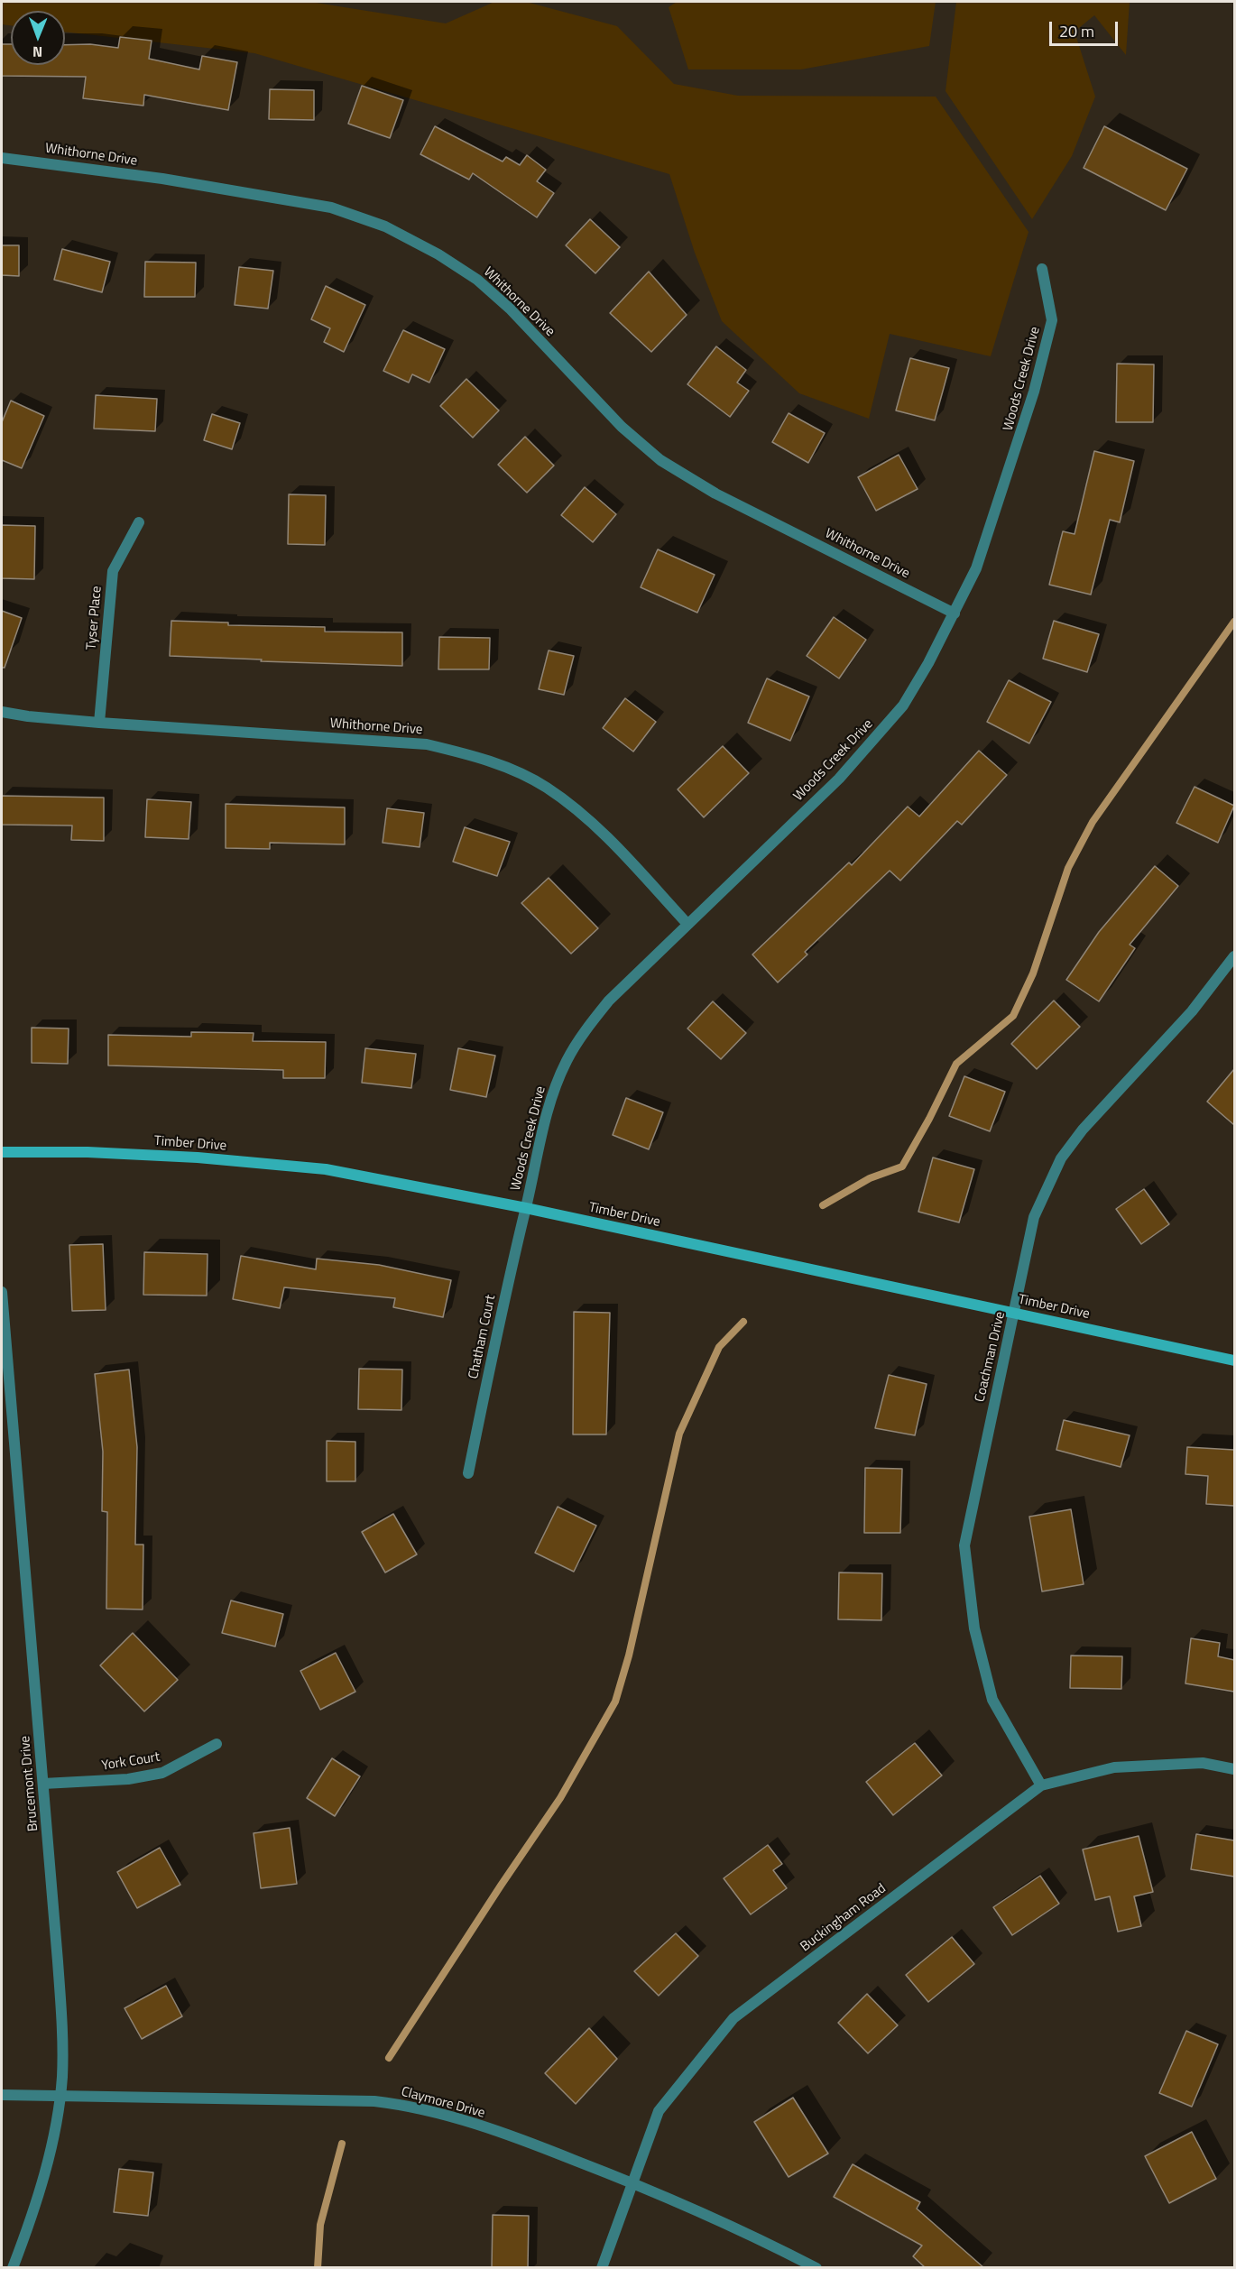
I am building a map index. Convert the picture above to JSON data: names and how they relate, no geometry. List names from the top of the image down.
{
  "streets": {
    "main road": ["Timber Drive"],
    "street": [
      "Whithorne Drive",
      "Woods Creek Drive",
      "Tyser Place",
      "Chatham Court",
      "Coachman Drive",
      "York Court",
      "Brucemont Drive",
      "Buckingham Road",
      "Claymore Drive"
    ]
  },
  "crossings": [
    ["Whithorne Drive", "Woods Creek Drive"],
    ["Whithorne Drive", "Tyser Place"],
    ["Woods Creek Drive", "Timber Drive"],
    ["Woods Creek Drive", "Chatham Court"],
    ["Timber Drive", "Chatham Court"],
    ["Timber Drive", "Coachman Drive"],
    ["Coachman Drive", "Buckingham Road"],
    ["York Court", "Brucemont Drive"],
    ["Brucemont Drive", "Claymore Drive"],
    ["Buckingham Road", "Claymore Drive"]
  ],
  "scale_bar": "20 m",
  "north": "bottom"
}
